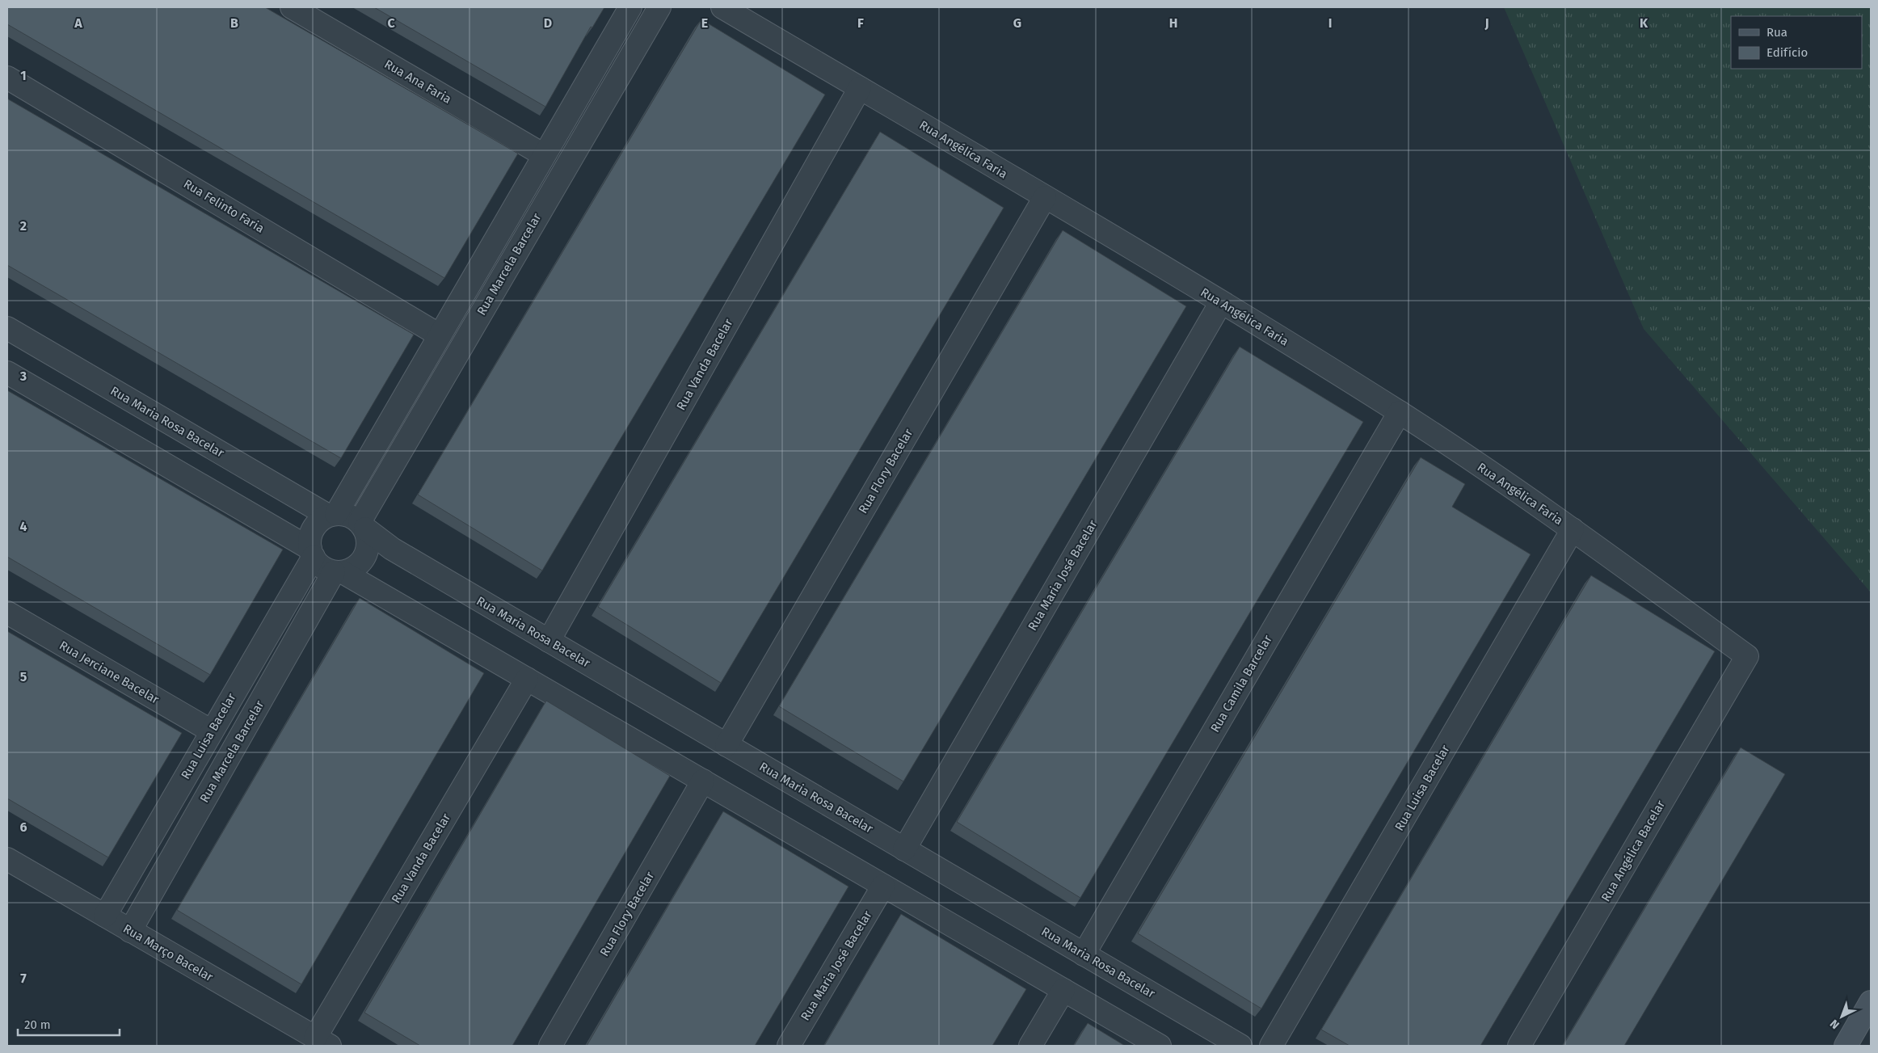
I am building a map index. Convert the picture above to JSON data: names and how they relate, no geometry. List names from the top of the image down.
{
  "streets": {
    "street": [
      "Rua Ana Faria",
      "Rua Angélica Faria",
      "Rua Felinto Faria",
      "Rua Marcela Barcelar",
      "Rua Vanda Bacelar",
      "Rua Maria Rosa Bacelar",
      "Rua Flory Bacelar",
      "Rua Maria José Bacelar",
      "Rua Jerciane Bacelar",
      "Rua Camila Barcelar",
      "Rua Luisa Bacelar",
      "Rua Angélica Bacelar",
      "Rua Março Bacelar"
    ]
  },
  "crossings": [
    ["Rua Ana Faria", "Rua Marcela Barcelar"],
    ["Rua Angélica Faria", "Rua Vanda Bacelar"],
    ["Rua Angélica Faria", "Rua Flory Bacelar"],
    ["Rua Angélica Faria", "Rua Maria José Bacelar"],
    ["Rua Angélica Faria", "Rua Camila Barcelar"],
    ["Rua Angélica Faria", "Rua Luisa Bacelar"],
    ["Rua Angélica Faria", "Rua Angélica Bacelar"],
    ["Rua Felinto Faria", "Rua Marcela Barcelar"],
    ["Rua Marcela Barcelar", "Rua Maria Rosa Bacelar"],
    ["Rua Marcela Barcelar", "Rua Luisa Bacelar"],
    ["Rua Marcela Barcelar", "Rua Março Bacelar"],
    ["Rua Vanda Bacelar", "Rua Maria Rosa Bacelar"],
    ["Rua Vanda Bacelar", "Rua Março Bacelar"],
    ["Rua Maria Rosa Bacelar", "Rua Flory Bacelar"],
    ["Rua Maria Rosa Bacelar", "Rua Maria José Bacelar"],
    ["Rua Maria Rosa Bacelar", "Rua Camila Barcelar"],
    ["Rua Maria Rosa Bacelar", "Rua Luisa Bacelar"],
    ["Rua Jerciane Bacelar", "Rua Luisa Bacelar"],
    ["Rua Luisa Bacelar", "Rua Março Bacelar"]
  ],
  "legend": ["Rua", "Edifício"],
  "scale_bar": "20 m",
  "north": "bottom left",
  "grid": {
    "columns": [
      "A",
      "B",
      "C",
      "D",
      "E",
      "F",
      "G",
      "H",
      "I",
      "J",
      "K"
    ],
    "rows": [
      "1",
      "2",
      "3",
      "4",
      "5",
      "6",
      "7"
    ]
  }
}
